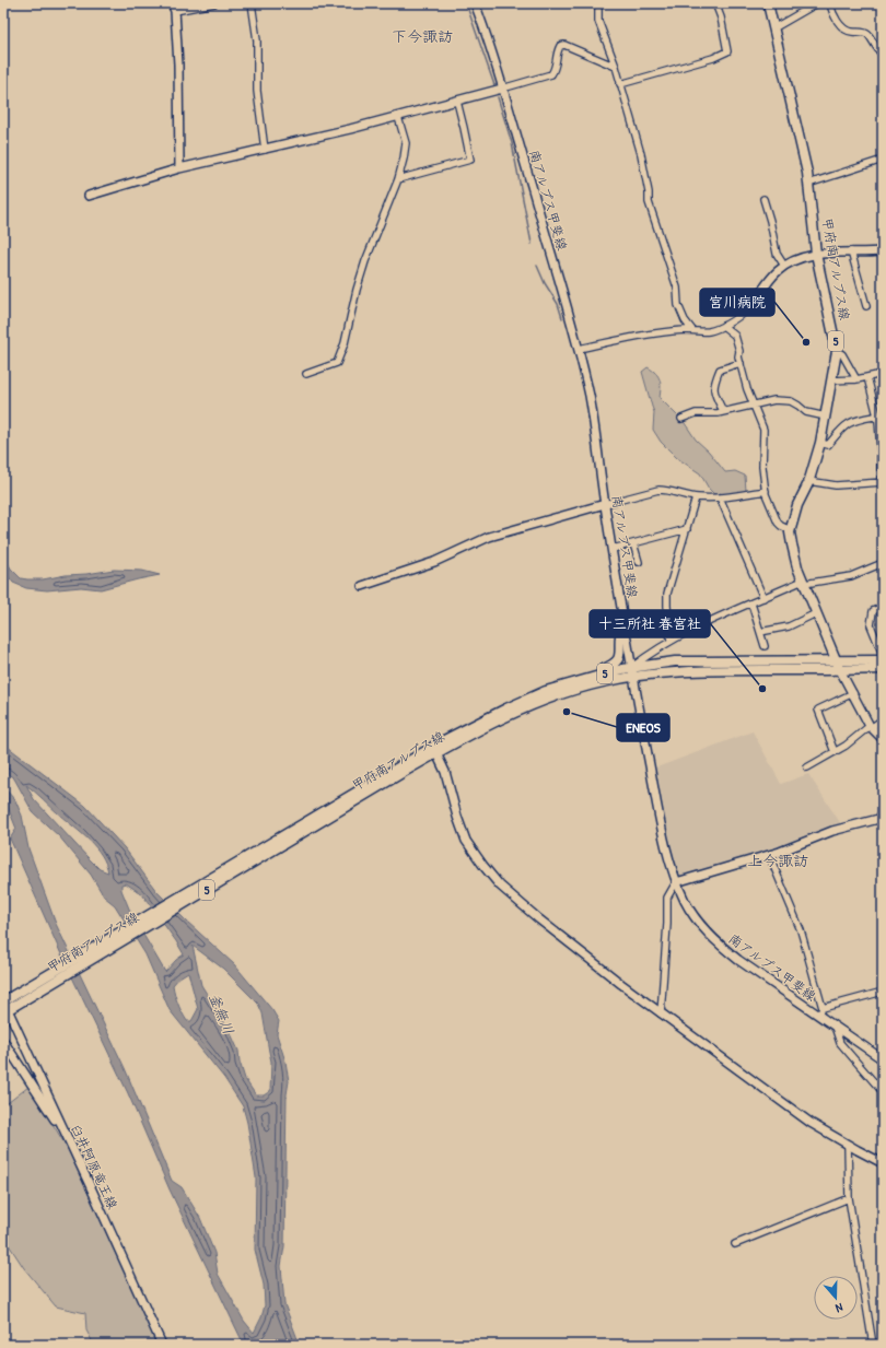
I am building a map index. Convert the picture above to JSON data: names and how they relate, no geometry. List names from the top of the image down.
{
  "streets": {
    "main road": ["甲府南アルプス線", "5"],
    "street": ["南アルプス甲斐線", "臼井阿原竜王線"]
  },
  "crossings": [
    ["南アルプス甲斐線", "甲府南アルプス線"],
    ["甲府南アルプス線", "臼井阿原竜王線"]
  ],
  "districts": ["下今諏訪", "上今諏訪"],
  "water": ["釜無川"],
  "places": ["宮川病院", "十三所社 春宮社", "ENEOS"],
  "north": "bottom"
}
